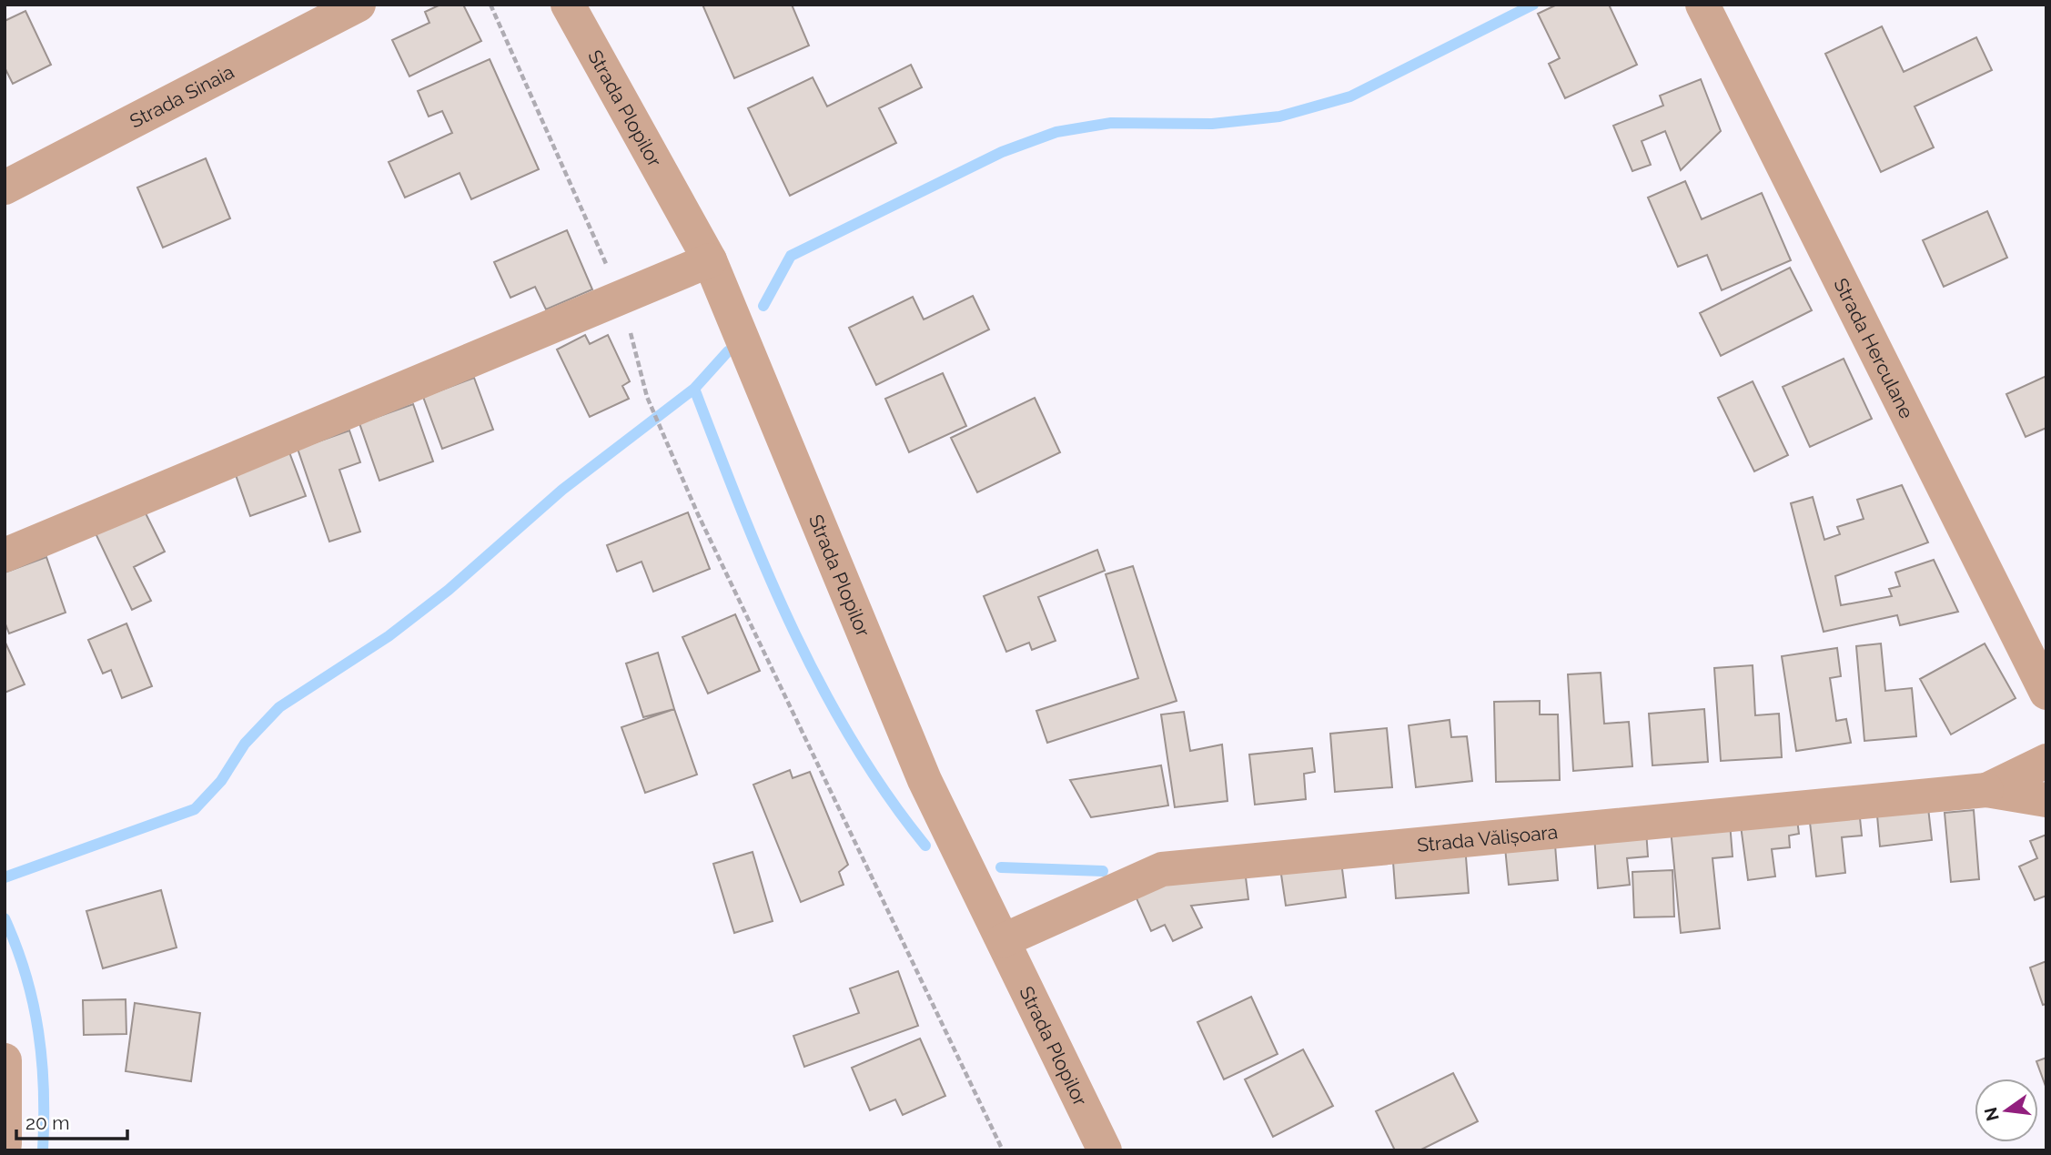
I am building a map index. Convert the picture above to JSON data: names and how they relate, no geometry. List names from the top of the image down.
{
  "streets": {
    "street": [
      "Strada Sinaia",
      "Strada Plopilor",
      "Strada Herculane",
      "Strada Vălișoara"
    ]
  },
  "crossings": [
    ["Strada Plopilor", "Strada Vălișoara"]
  ],
  "scale_bar": "20 m",
  "north": "left"
}
